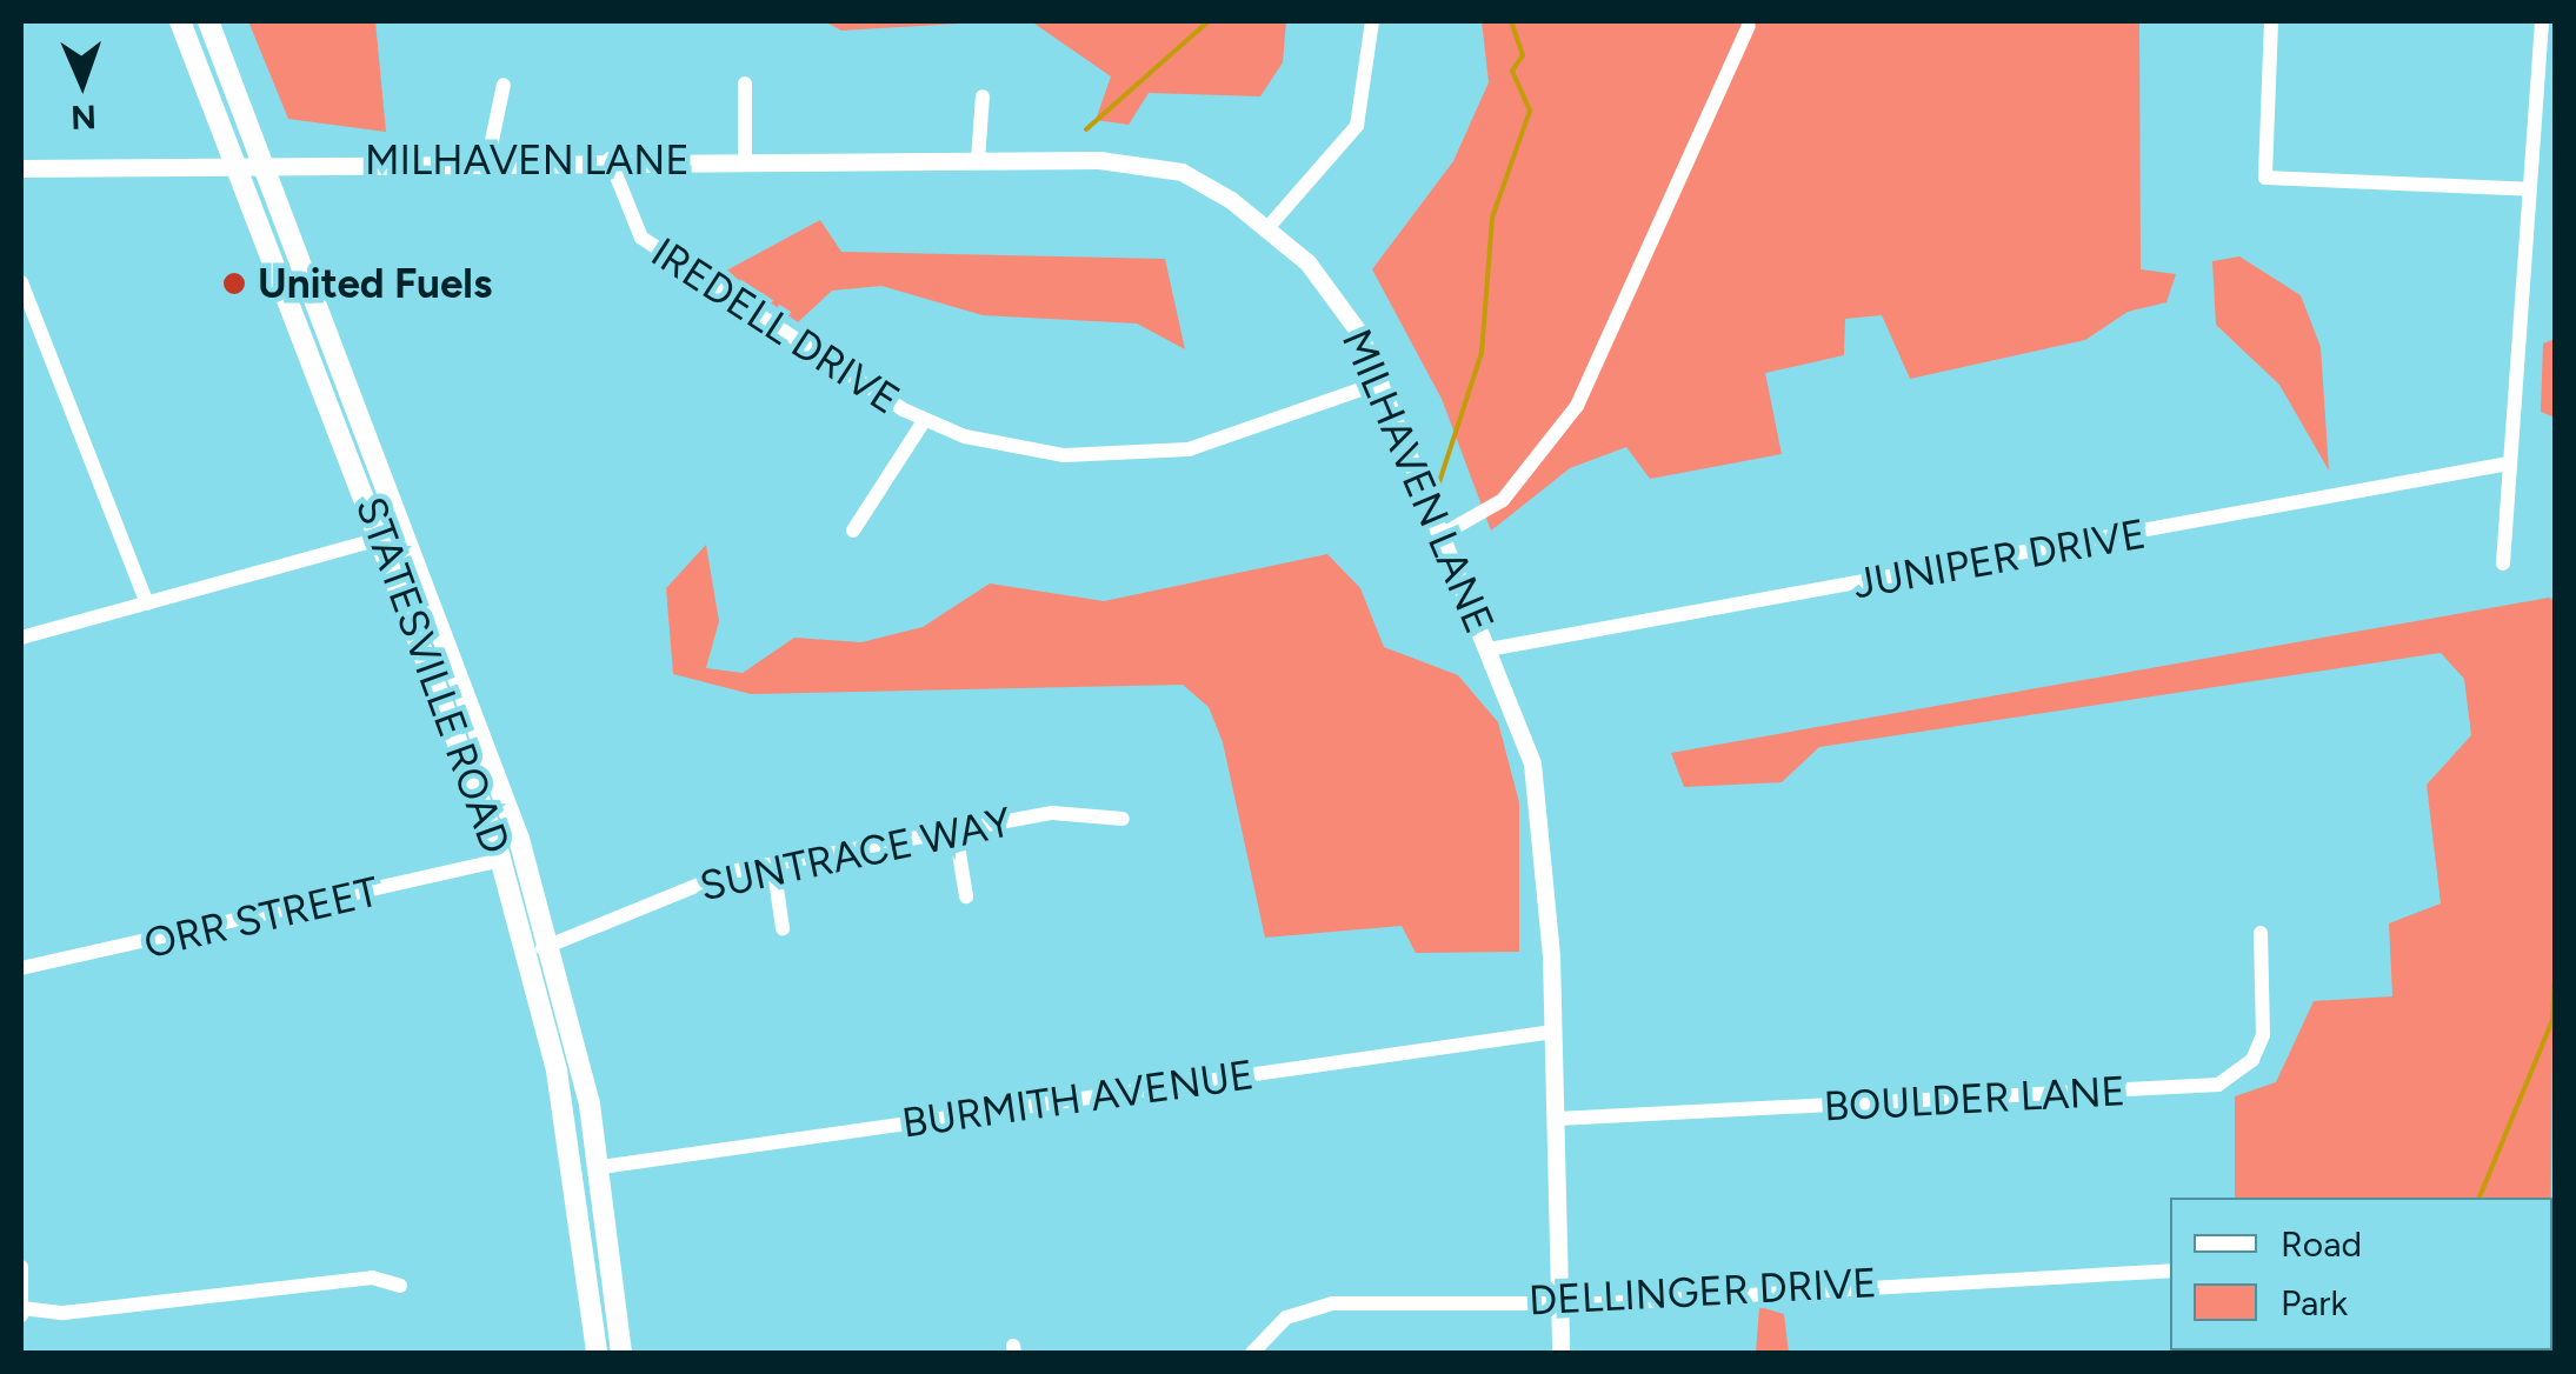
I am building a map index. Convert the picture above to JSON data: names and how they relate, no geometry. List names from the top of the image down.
{
  "streets": {
    "main road": ["STATESVILLE ROAD"],
    "street": [
      "MILHAVEN LANE",
      "IREDELL DRIVE",
      "JUNIPER DRIVE",
      "SUNTRACE WAY",
      "ORR STREET",
      "BURMITH AVENUE",
      "BOULDER LANE",
      "DELLINGER DRIVE"
    ]
  },
  "crossings": [
    ["MILHAVEN LANE", "IREDELL DRIVE"],
    ["MILHAVEN LANE", "JUNIPER DRIVE"],
    ["MILHAVEN LANE", "STATESVILLE ROAD"],
    ["MILHAVEN LANE", "BURMITH AVENUE"],
    ["MILHAVEN LANE", "BOULDER LANE"],
    ["MILHAVEN LANE", "DELLINGER DRIVE"],
    ["STATESVILLE ROAD", "SUNTRACE WAY"],
    ["STATESVILLE ROAD", "ORR STREET"],
    ["STATESVILLE ROAD", "BURMITH AVENUE"]
  ],
  "places": ["United Fuels"],
  "legend": ["Road", "Park"],
  "north": "bottom"
}
